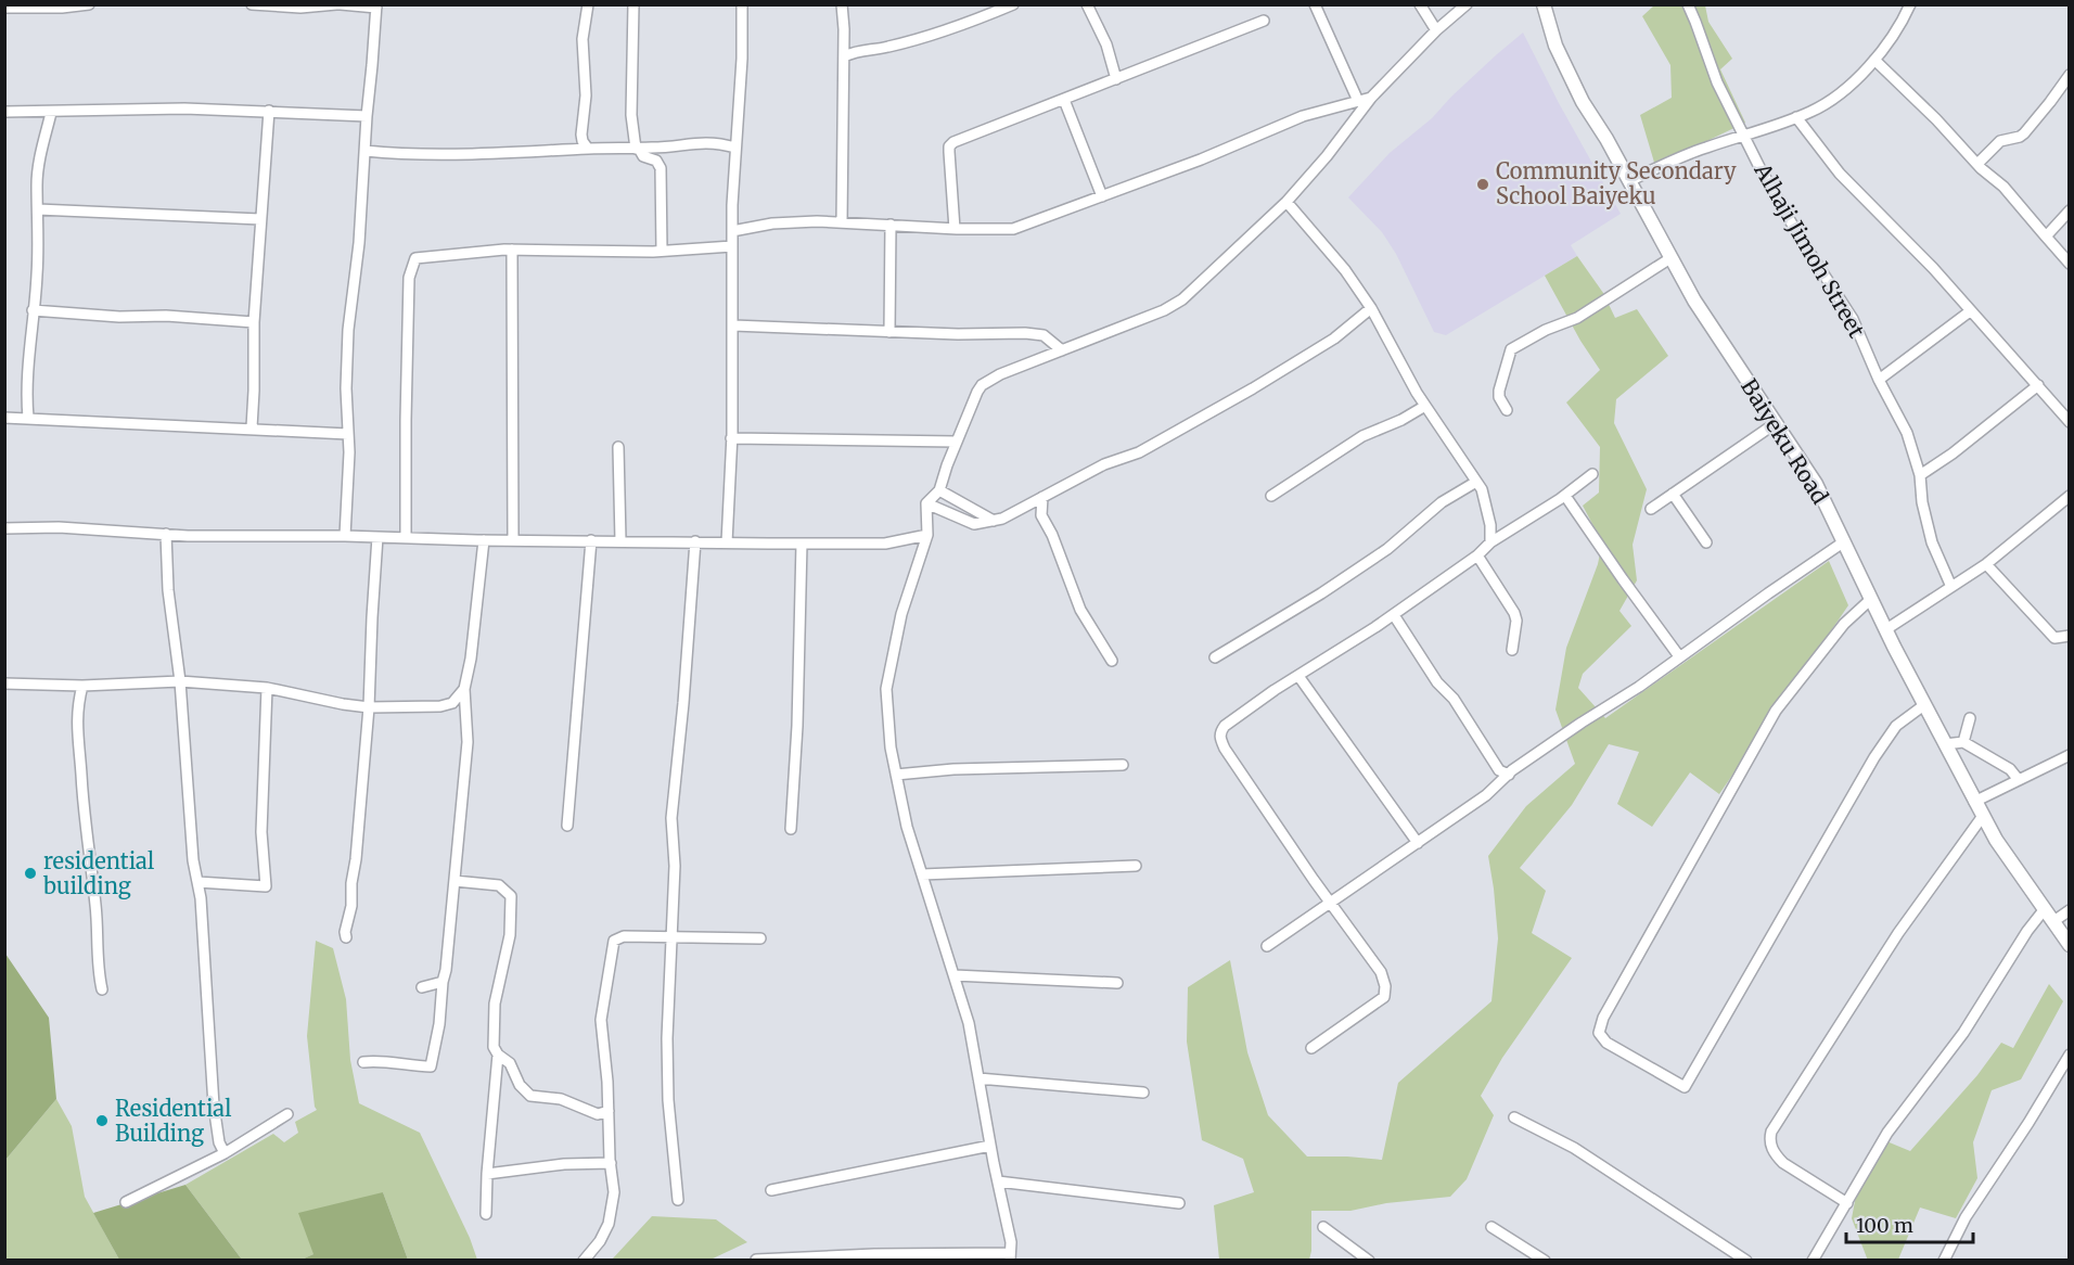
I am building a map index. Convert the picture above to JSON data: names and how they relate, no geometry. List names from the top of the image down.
{
  "streets": {
    "main road": ["Baiyeku Road"],
    "street": ["Alhaji Jimoh Street"]
  },
  "places": ["Community Secondary School Baiyeku", "residential building", "Residential Building"],
  "scale_bar": "100 m"
}
